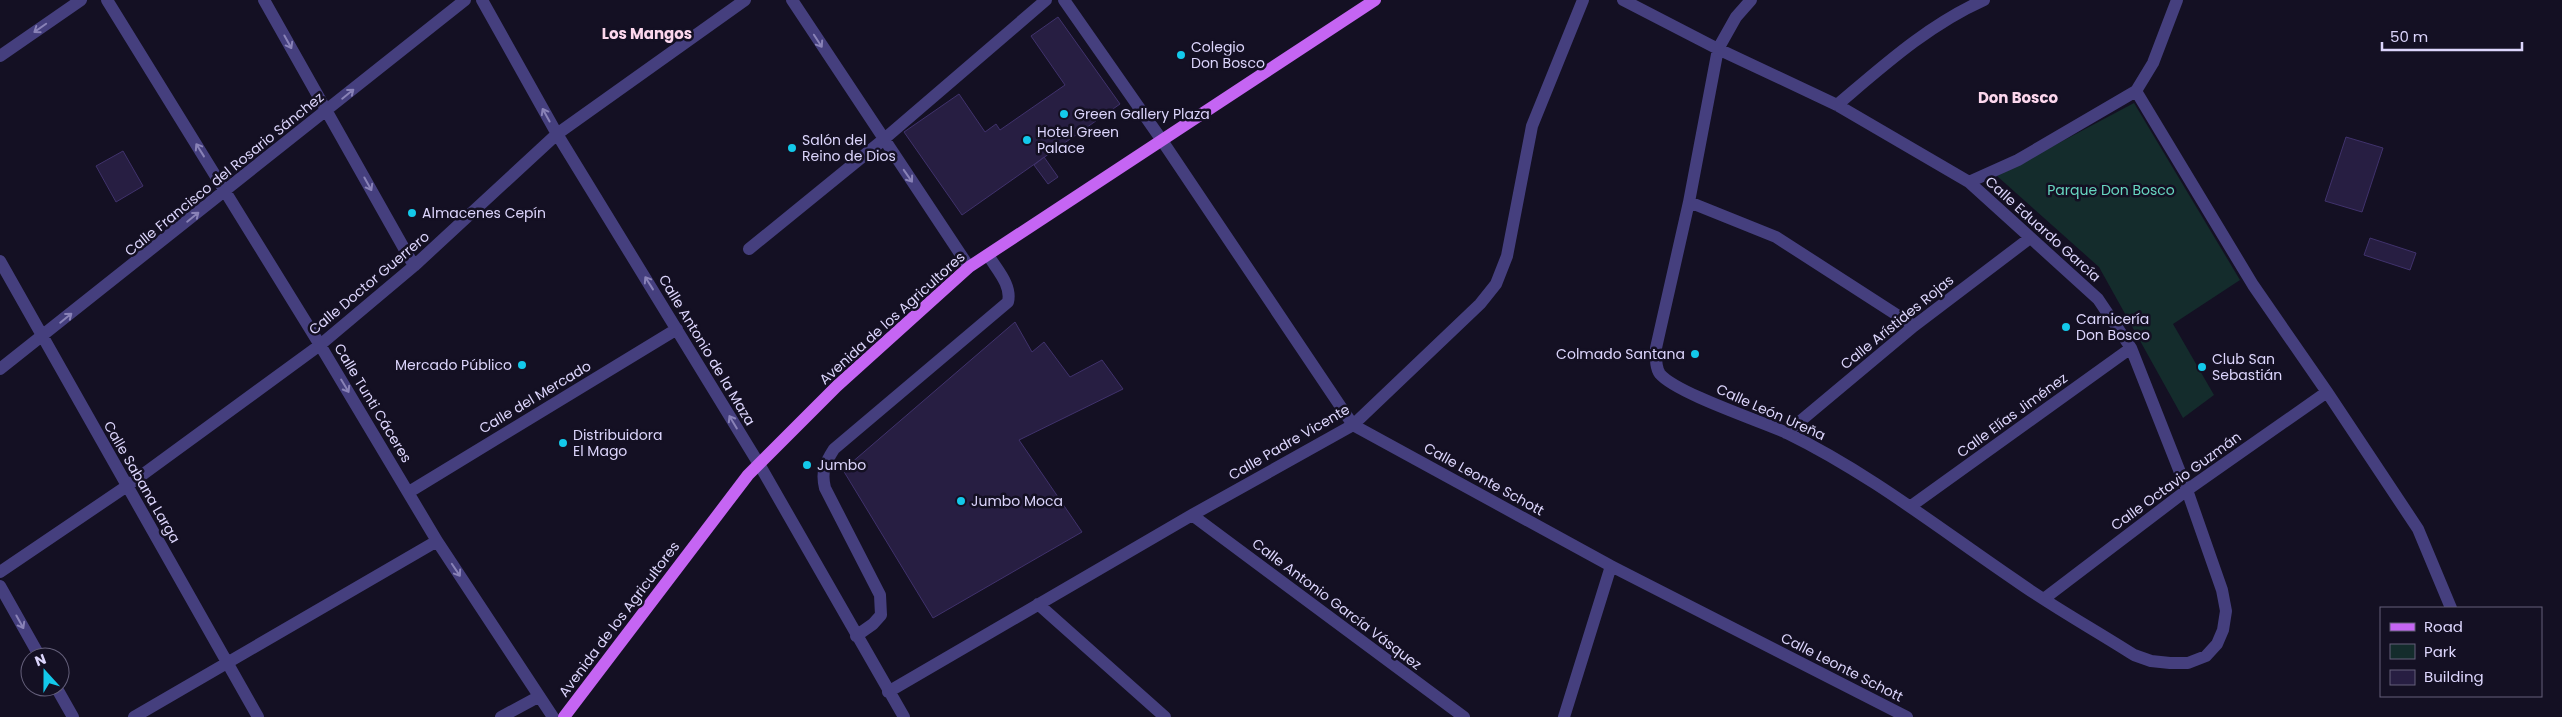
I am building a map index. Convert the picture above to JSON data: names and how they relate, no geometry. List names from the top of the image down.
{
  "streets": {
    "main road": ["Avenida de los Agricultores"],
    "street": [
      "Calle Francisco del Rosario Sánchez",
      "Calle Eduardo García",
      "Calle Doctor Guerrero",
      "Calle Arístides Rojas",
      "Calle Antonio de la Maza",
      "Calle del Mercado",
      "Calle Tunti Cáceres",
      "Calle León Ureña",
      "Calle Elías Jiménez",
      "Calle Padre Vicente",
      "Calle Leonte Schott",
      "Calle Octavio Guzmán",
      "Calle Sabana Larga",
      "Calle Antonio García Vásquez"
    ]
  },
  "crossings": [
    ["Calle Francisco del Rosario Sánchez", "Calle Tunti Cáceres"],
    ["Calle Francisco del Rosario Sánchez", "Calle Sabana Larga"],
    ["Calle Eduardo García", "Calle Arístides Rojas"],
    ["Calle Eduardo García", "Calle León Ureña"],
    ["Calle Eduardo García", "Calle Elías Jiménez"],
    ["Calle Eduardo García", "Calle Octavio Guzmán"],
    ["Calle Doctor Guerrero", "Calle Antonio de la Maza"],
    ["Calle Doctor Guerrero", "Calle Tunti Cáceres"],
    ["Calle Doctor Guerrero", "Calle Sabana Larga"],
    ["Avenida de los Agricultores", "Calle Antonio de la Maza"],
    ["Avenida de los Agricultores", "Calle Leonte Schott"],
    ["Calle Arístides Rojas", "Calle León Ureña"],
    ["Calle Antonio de la Maza", "Calle del Mercado"],
    ["Calle Antonio de la Maza", "Calle Padre Vicente"],
    ["Calle del Mercado", "Calle Tunti Cáceres"],
    ["Calle León Ureña", "Calle Elías Jiménez"],
    ["Calle León Ureña", "Calle Octavio Guzmán"],
    ["Calle Padre Vicente", "Calle Leonte Schott"],
    ["Calle Padre Vicente", "Calle Antonio García Vásquez"]
  ],
  "one_way": ["Calle Francisco del Rosario Sánchez", "Calle Antonio de la Maza"],
  "districts": ["Los Mangos", "Don Bosco"],
  "parks": ["Parque Don Bosco"],
  "places": [
    "Colegio Don Bosco",
    "Green Gallery Plaza",
    "Hotel Green Palace",
    "Salón del Reino de Dios",
    "Almacenes Cepín",
    "Carnicería Don Bosco",
    "Colmado Santana",
    "Mercado Público",
    "Club San Sebastián",
    "Distribuidora El Mago",
    "Jumbo",
    "Jumbo Moca"
  ],
  "legend": ["Road", "Park", "Building"],
  "scale_bar": "50 m",
  "north": "top"
}
